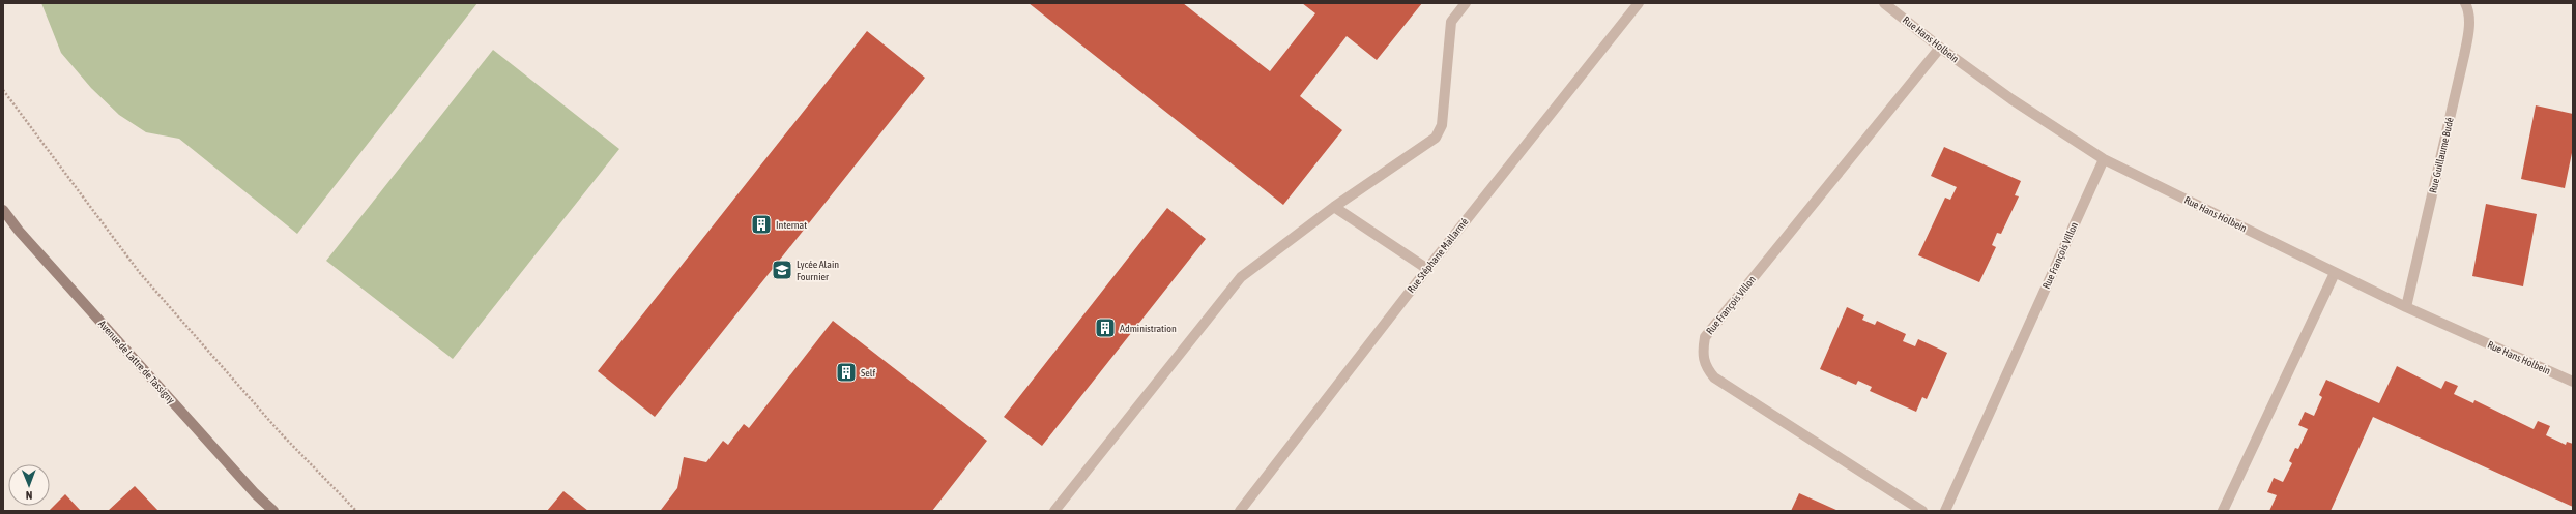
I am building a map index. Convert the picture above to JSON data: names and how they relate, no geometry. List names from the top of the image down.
{
  "streets": {
    "main road": ["Avenue de Lattre de Tassigny"],
    "street": [
      "Rue Hans Holbein",
      "Rue Guillaume Budé",
      "Rue Stéphane Mallarmé",
      "Rue François Villon"
    ]
  },
  "crossings": [
    ["Rue Hans Holbein", "Rue Guillaume Budé"],
    ["Rue Hans Holbein", "Rue François Villon"]
  ],
  "places": {
    "building": ["Internat", "Administration", "Self"],
    "school or university": ["Lycée Alain Fournier"]
  },
  "north": "bottom"
}
